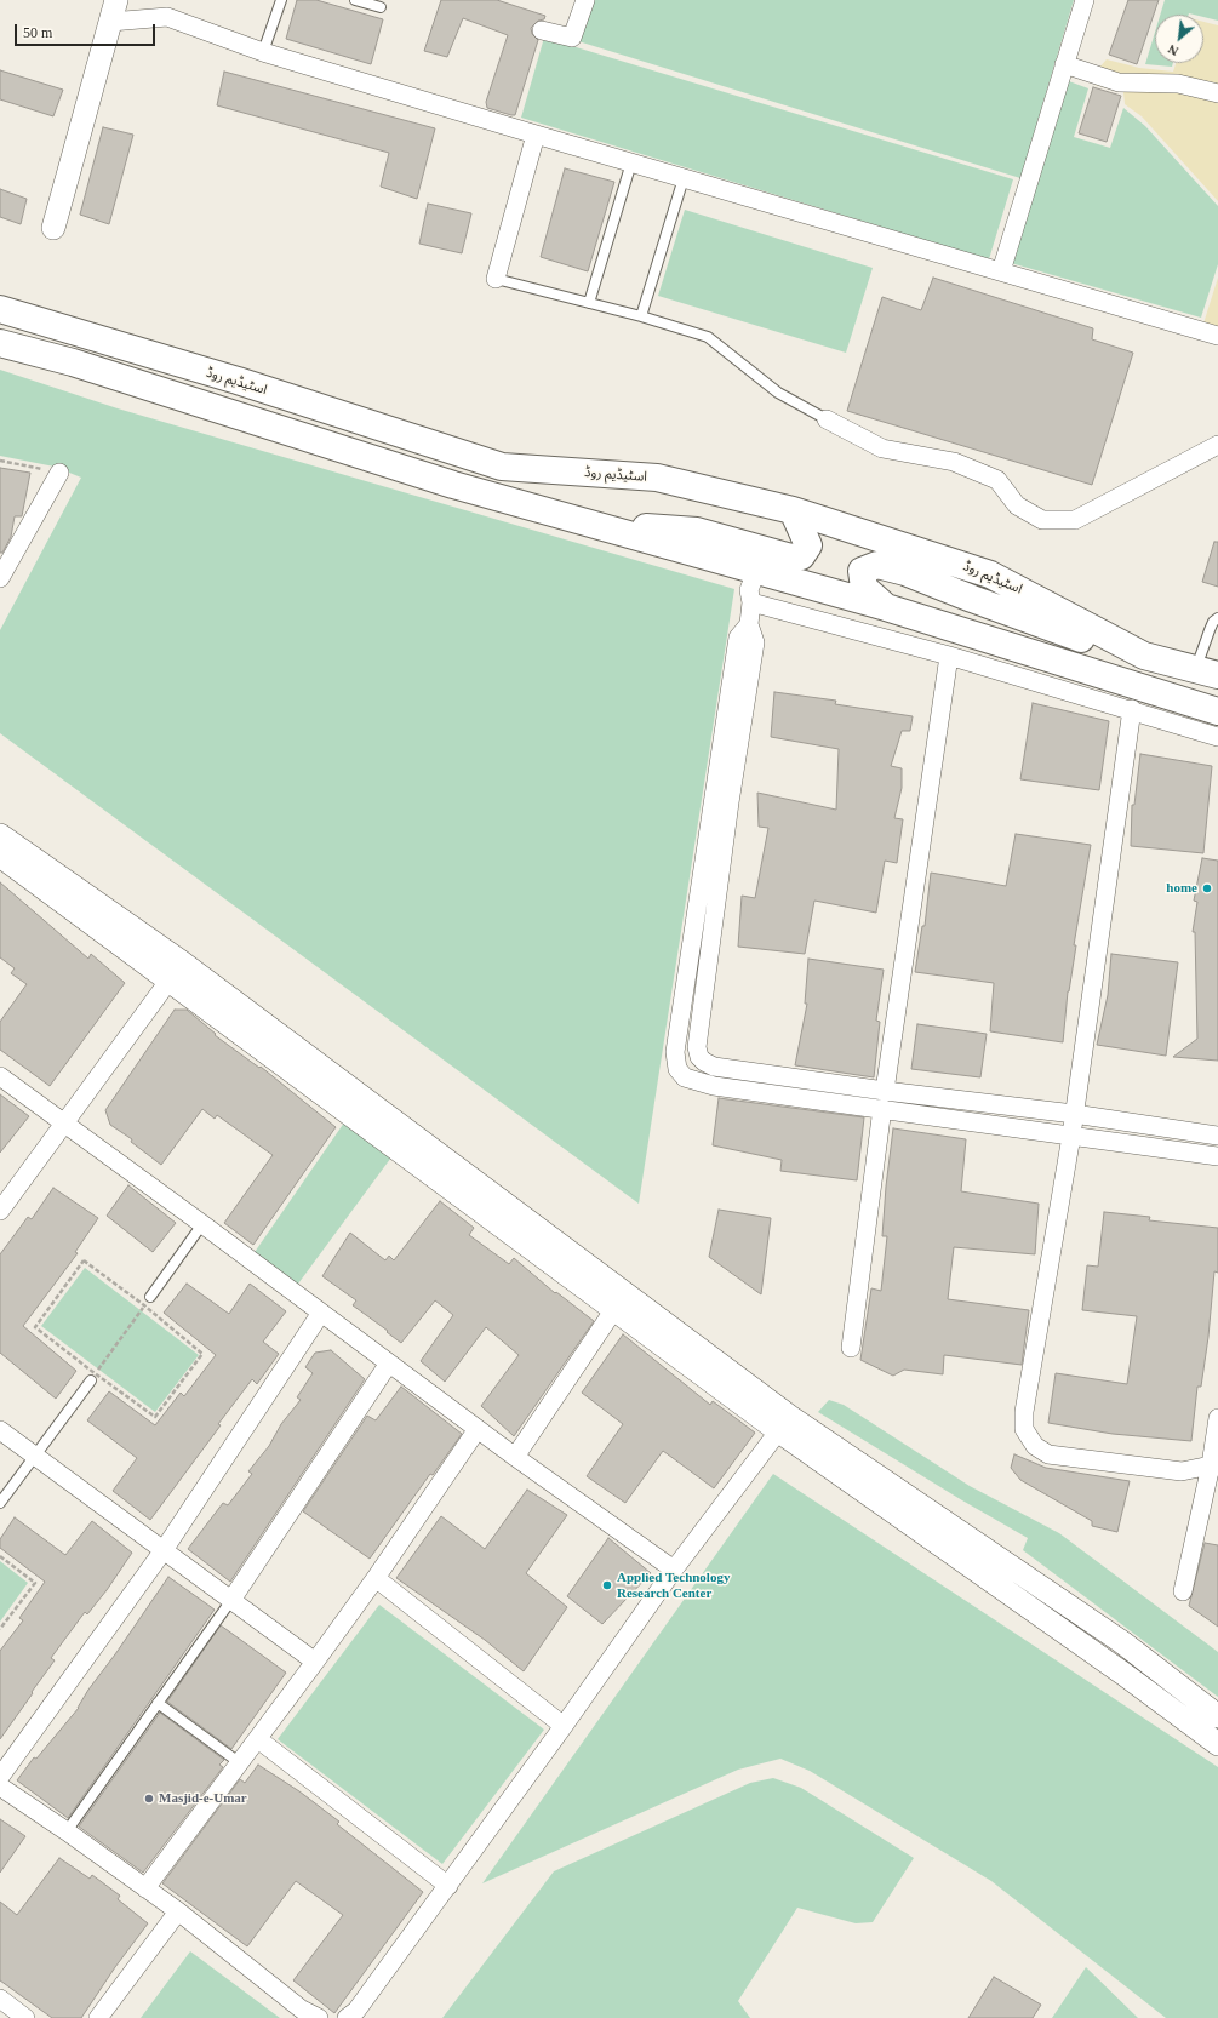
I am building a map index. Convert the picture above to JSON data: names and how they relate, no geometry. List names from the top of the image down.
{
  "streets": {
    "main road": ["اسٹیڈیم روڈ"]
  },
  "places": ["home", "Applied Technology Research Center", "Masjid-e-Umar"],
  "scale_bar": "50 m",
  "north": "bottom left"
}
